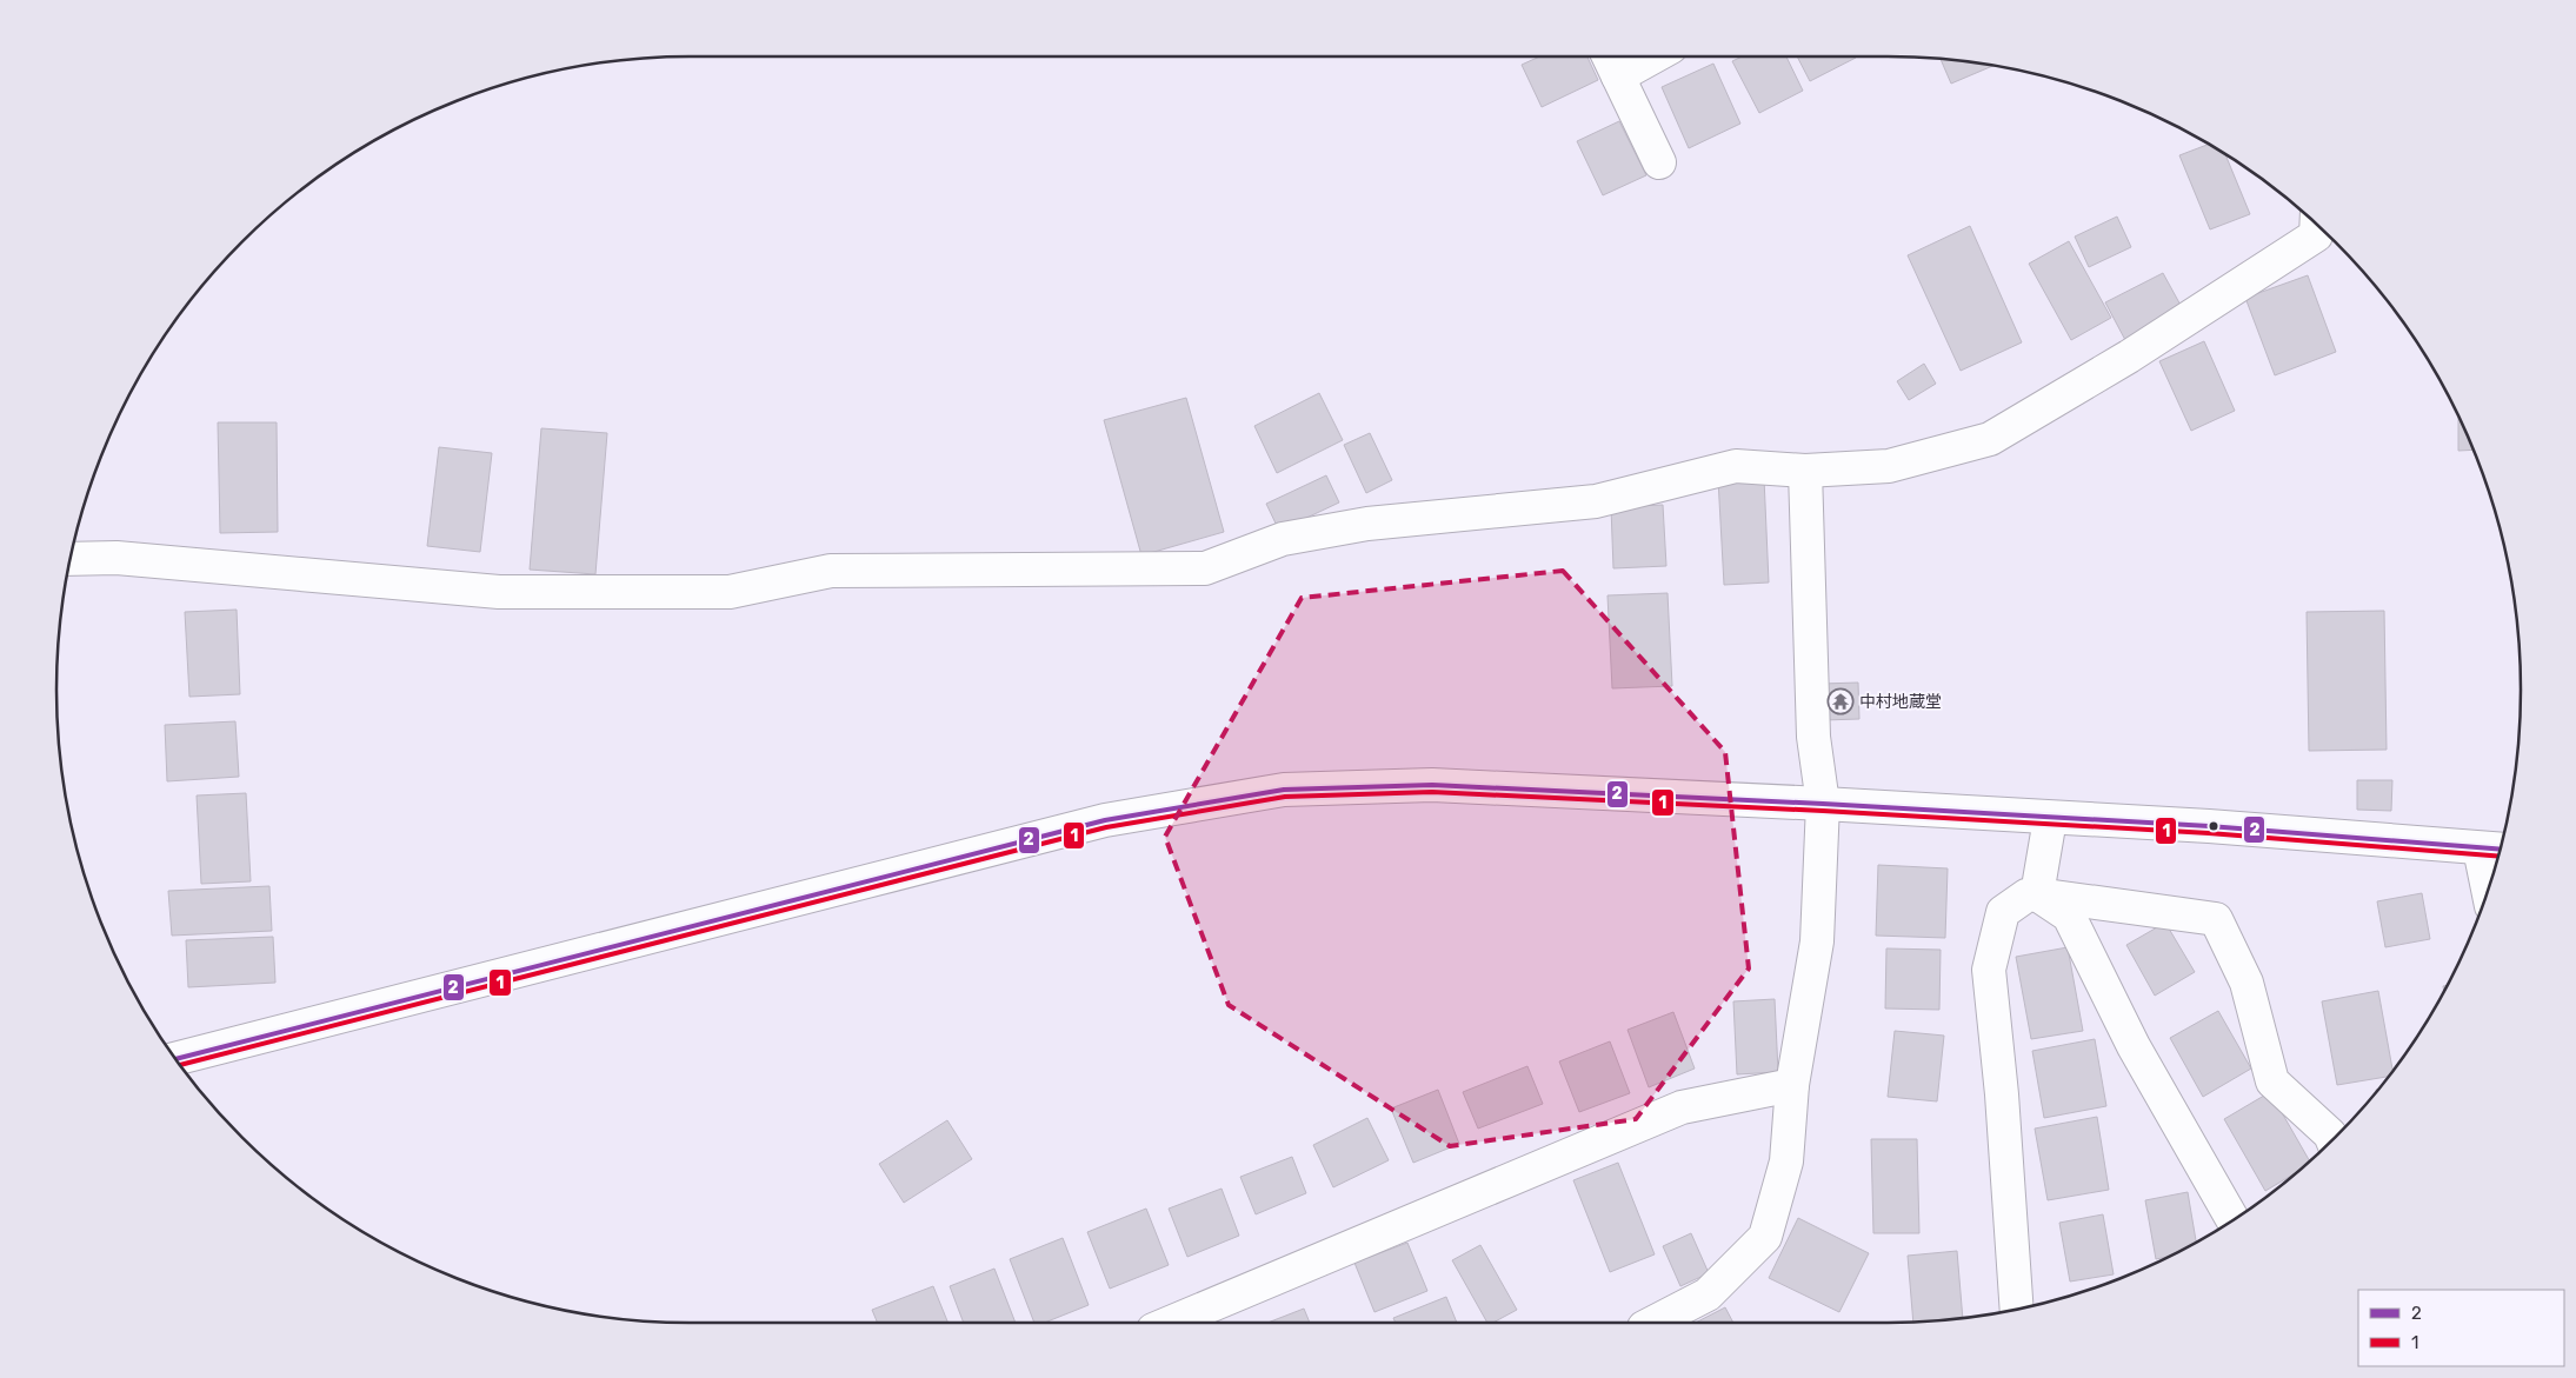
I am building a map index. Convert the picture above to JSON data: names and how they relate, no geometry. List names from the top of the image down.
{
  "places": {
    "temple": ["中村地蔵堂"]
  },
  "lines": ["transit line 2", "transit line 1"],
  "legend": ["2", "1"]
}
